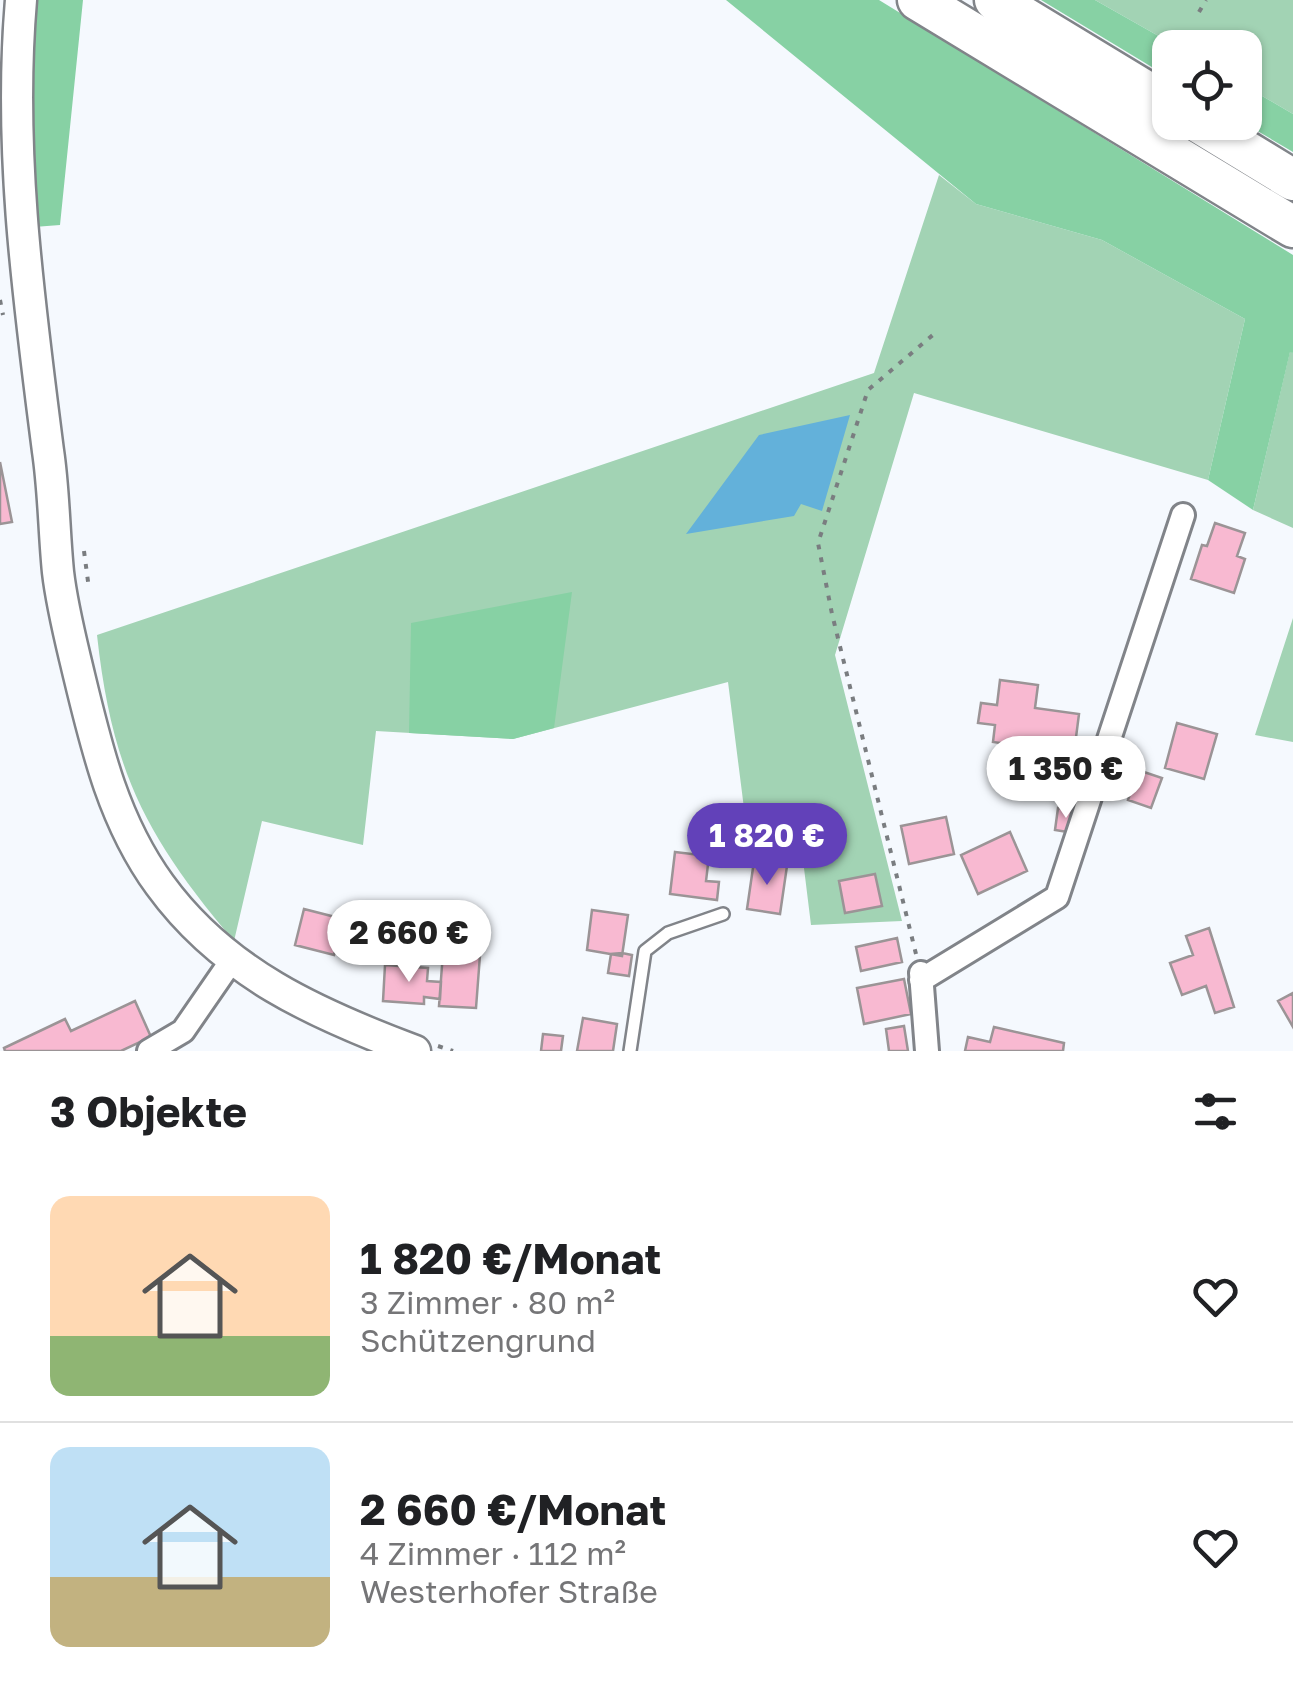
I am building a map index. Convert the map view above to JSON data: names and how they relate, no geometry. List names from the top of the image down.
{
  "page": {
    "price": ["1 350 €", "1 820 €", "2 660 €"],
    "heading": "3 Objekte",
    "list": [
      {
        "name": "1 820 €/Monat",
        "note": "3 Zimmer · 80 m² · Schützengrund"
      },
      {
        "name": "2 660 €/Monat",
        "note": "4 Zimmer · 112 m² · Westerhofer Straße"
      }
    ]
  }
}
